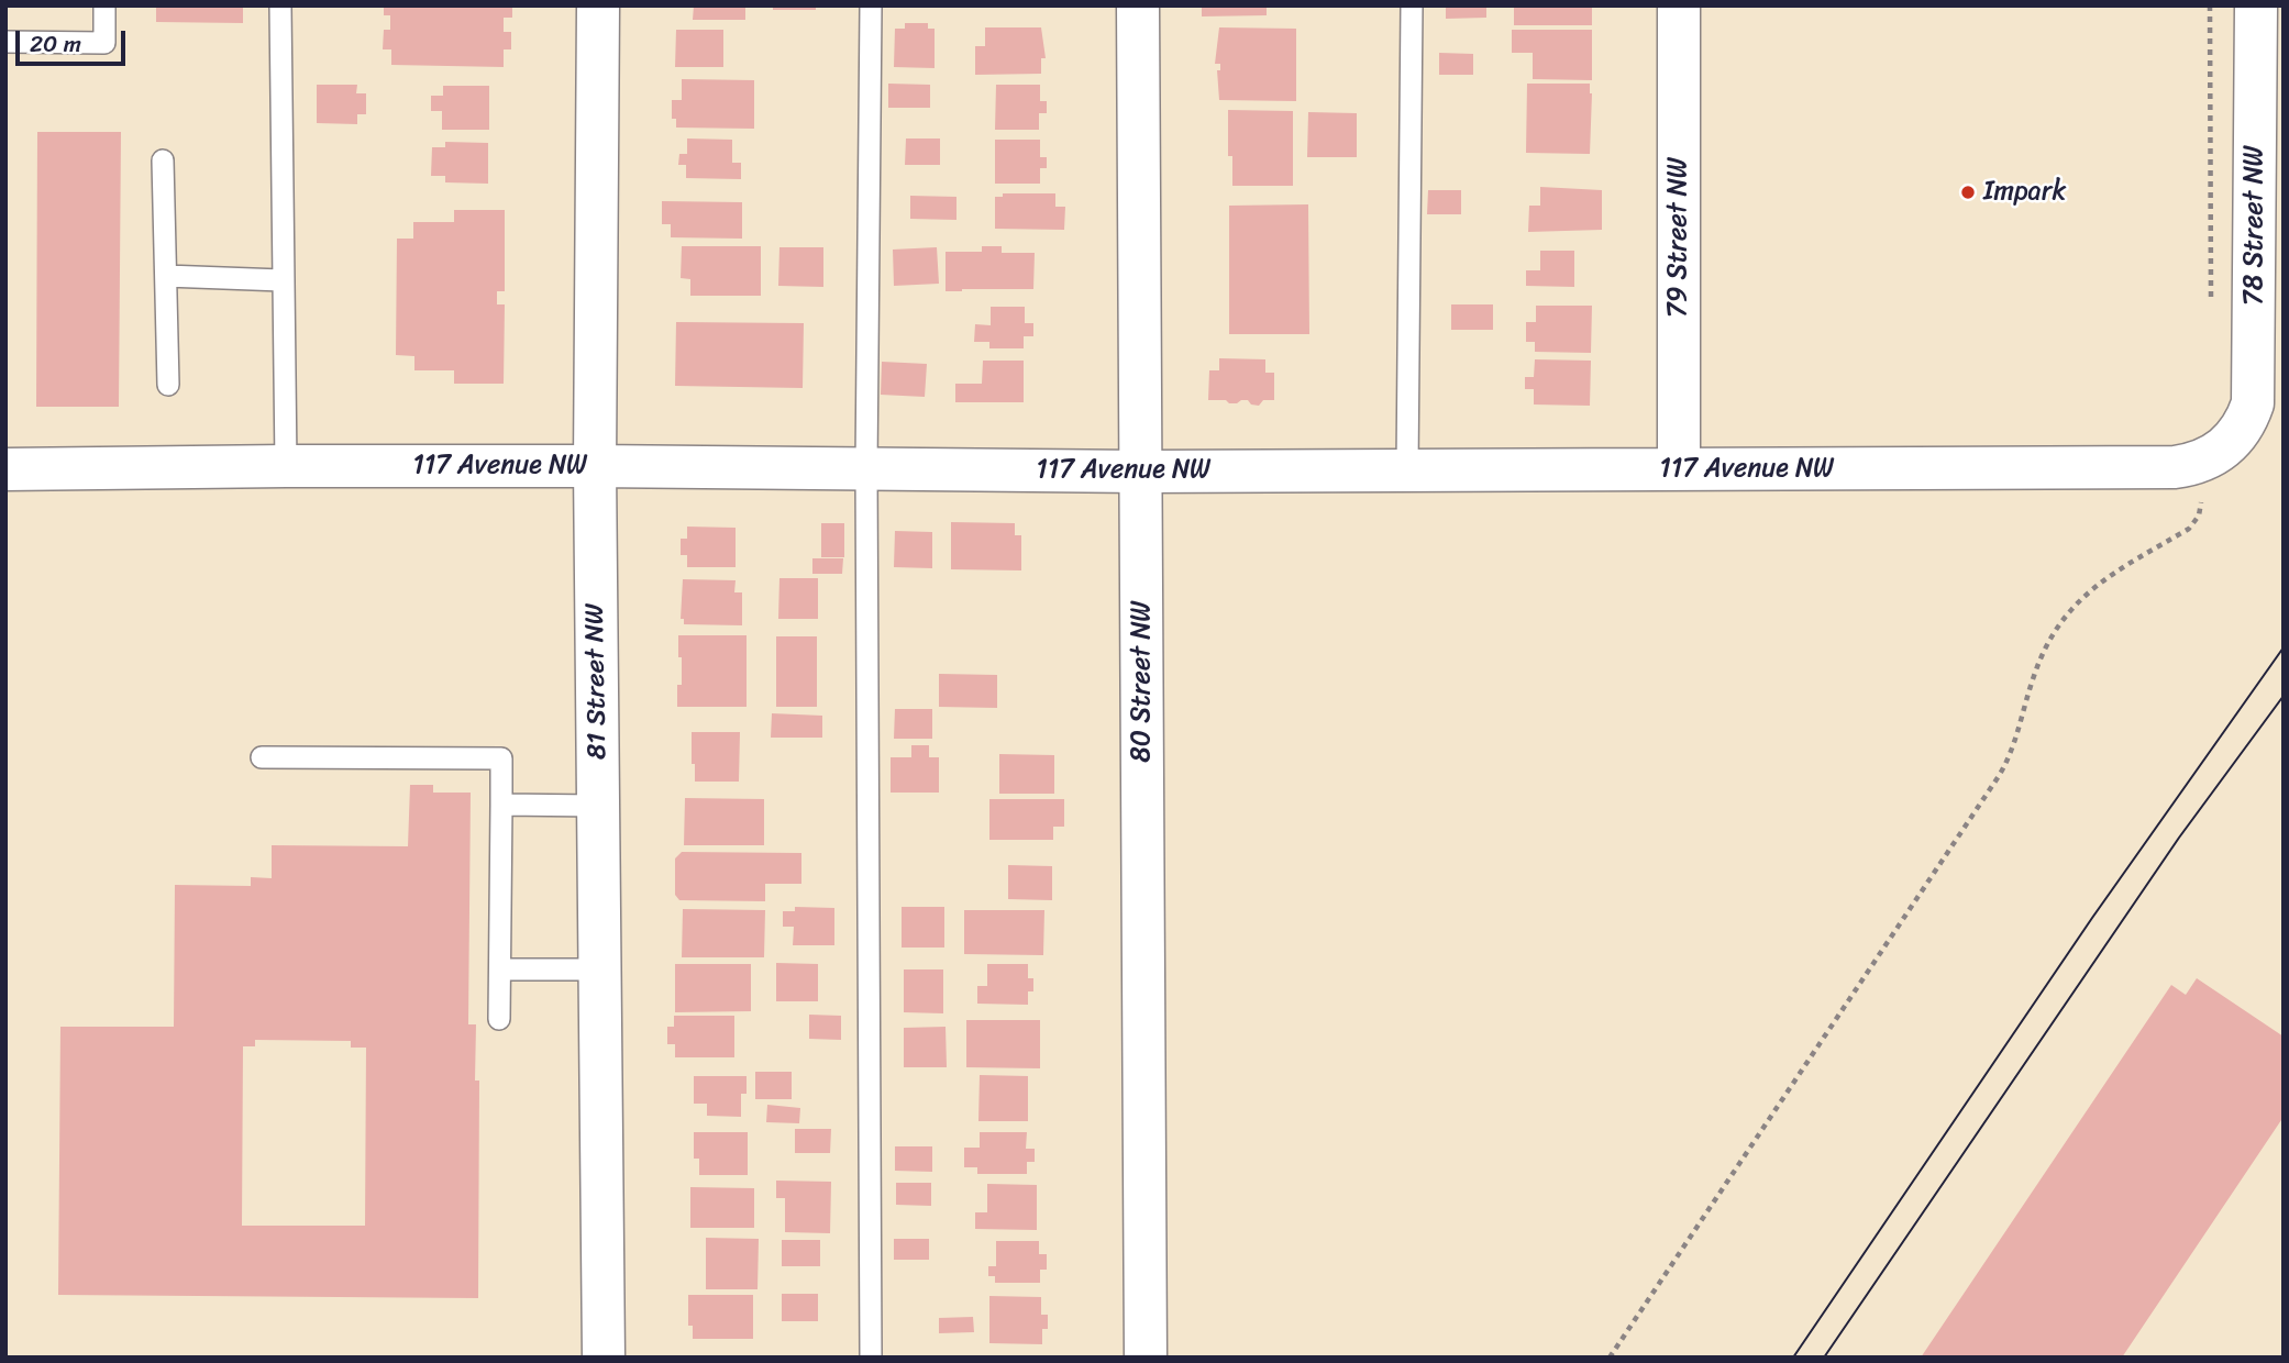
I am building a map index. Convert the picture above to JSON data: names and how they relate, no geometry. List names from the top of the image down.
{
  "streets": {
    "street": [
      "78 Street NW",
      "79 Street NW",
      "117 Avenue NW",
      "81 Street NW",
      "80 Street NW"
    ]
  },
  "crossings": [
    ["78 Street NW", "117 Avenue NW"],
    ["79 Street NW", "117 Avenue NW"],
    ["117 Avenue NW", "81 Street NW"],
    ["117 Avenue NW", "80 Street NW"]
  ],
  "places": ["Impark"],
  "scale_bar": "20 m"
}
